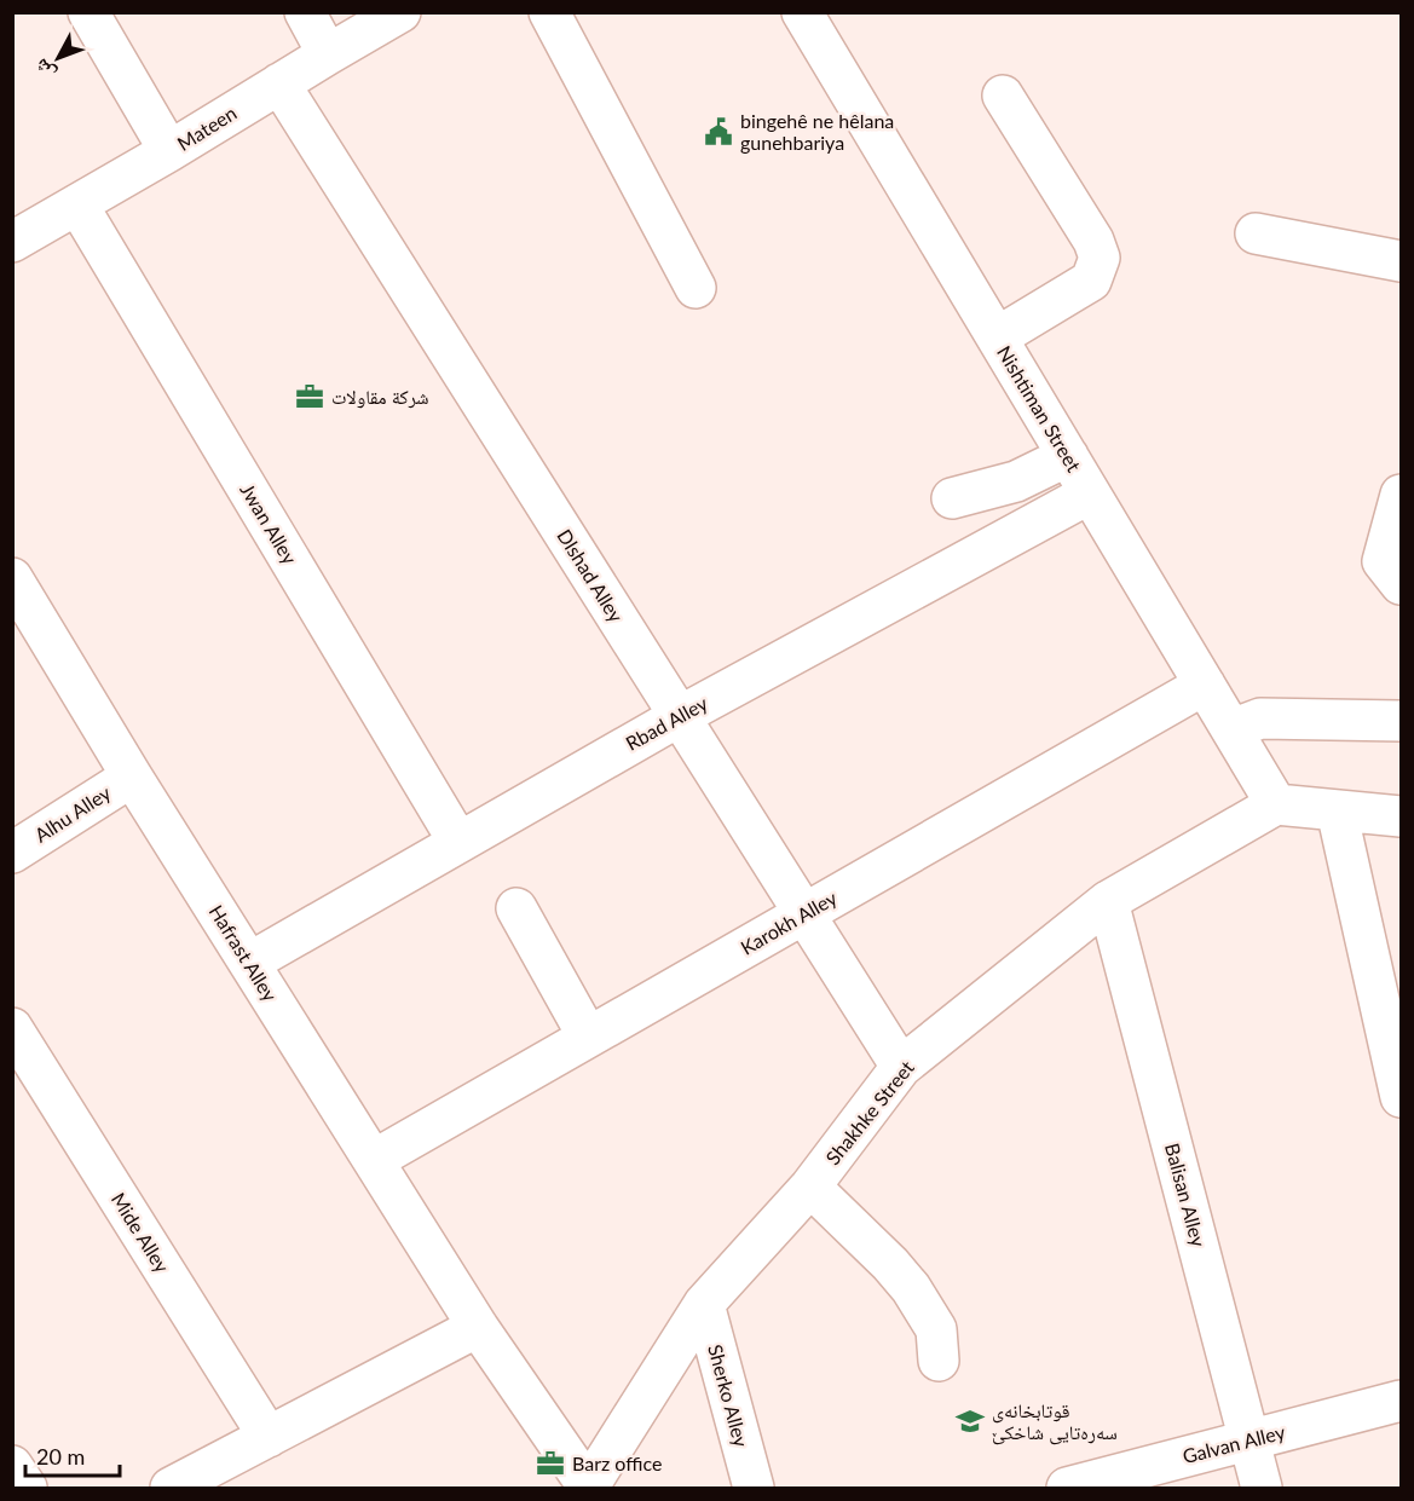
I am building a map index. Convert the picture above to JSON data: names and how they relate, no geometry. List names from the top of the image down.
{
  "streets": {
    "street": [
      "Mateen",
      "Nishtiman Street",
      "Jwan Alley",
      "Dlshad Alley",
      "Rbad Alley",
      "Alhu Alley",
      "Karokh Alley",
      "Hafrast Alley",
      "Shakhke Street",
      "Balisan Alley",
      "Mide Alley",
      "Sherko Alley",
      "Galvan Alley"
    ]
  },
  "crossings": [
    ["Mateen", "Jwan Alley"],
    ["Mateen", "Dlshad Alley"],
    ["Nishtiman Street", "Rbad Alley"],
    ["Nishtiman Street", "Karokh Alley"],
    ["Nishtiman Street", "Shakhke Street"],
    ["Jwan Alley", "Rbad Alley"],
    ["Dlshad Alley", "Rbad Alley"],
    ["Dlshad Alley", "Karokh Alley"],
    ["Dlshad Alley", "Shakhke Street"],
    ["Rbad Alley", "Hafrast Alley"],
    ["Alhu Alley", "Hafrast Alley"],
    ["Karokh Alley", "Hafrast Alley"],
    ["Hafrast Alley", "Shakhke Street"],
    ["Shakhke Street", "Balisan Alley"],
    ["Shakhke Street", "Sherko Alley"],
    ["Balisan Alley", "Galvan Alley"]
  ],
  "places": {
    "public building": ["bingehê ne hêlana gunehbariya"],
    "office": ["شركة مقاولات", "Barz office"],
    "school or university": ["قوتابخانەی سەرەتایی شاخکێ"]
  },
  "scale_bar": "20 m",
  "north": "bottom left"
}
